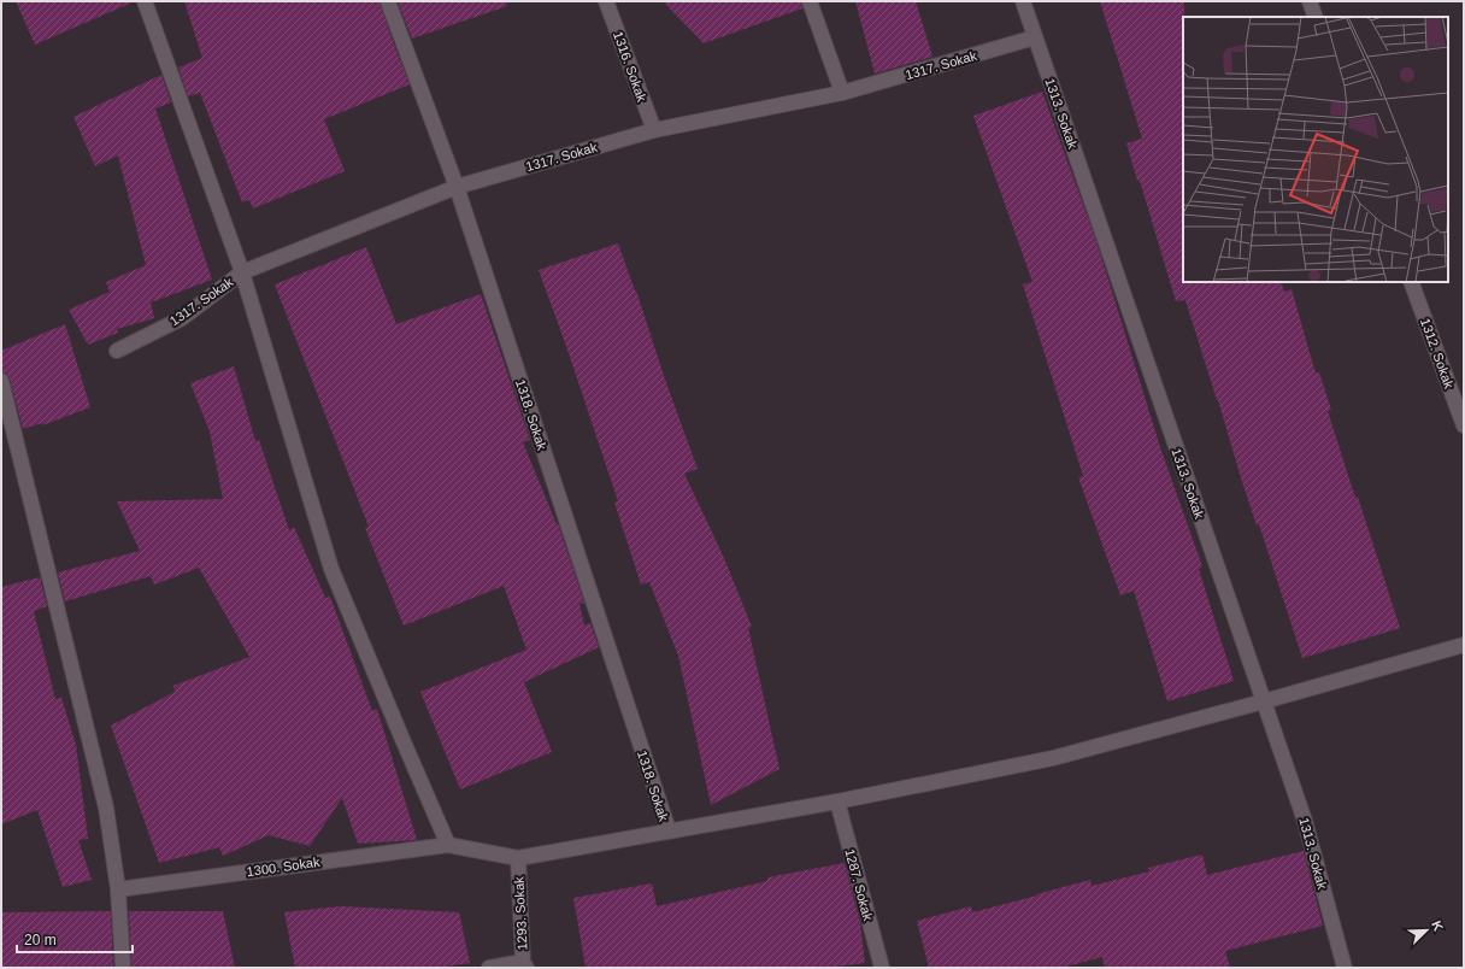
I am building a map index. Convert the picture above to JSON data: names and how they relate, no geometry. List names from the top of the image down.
{
  "streets": {
    "street": [
      "1317. Sokak",
      "1316. Sokak",
      "1313. Sokak",
      "1312. Sokak",
      "1318. Sokak",
      "1300. Sokak",
      "1287. Sokak",
      "1293. Sokak"
    ]
  },
  "crossings": [
    ["1317. Sokak", "1316. Sokak"],
    ["1317. Sokak", "1313. Sokak"],
    ["1317. Sokak", "1318. Sokak"],
    ["1300. Sokak", "1293. Sokak"]
  ],
  "scale_bar": "20 m",
  "north": "top right"
}
